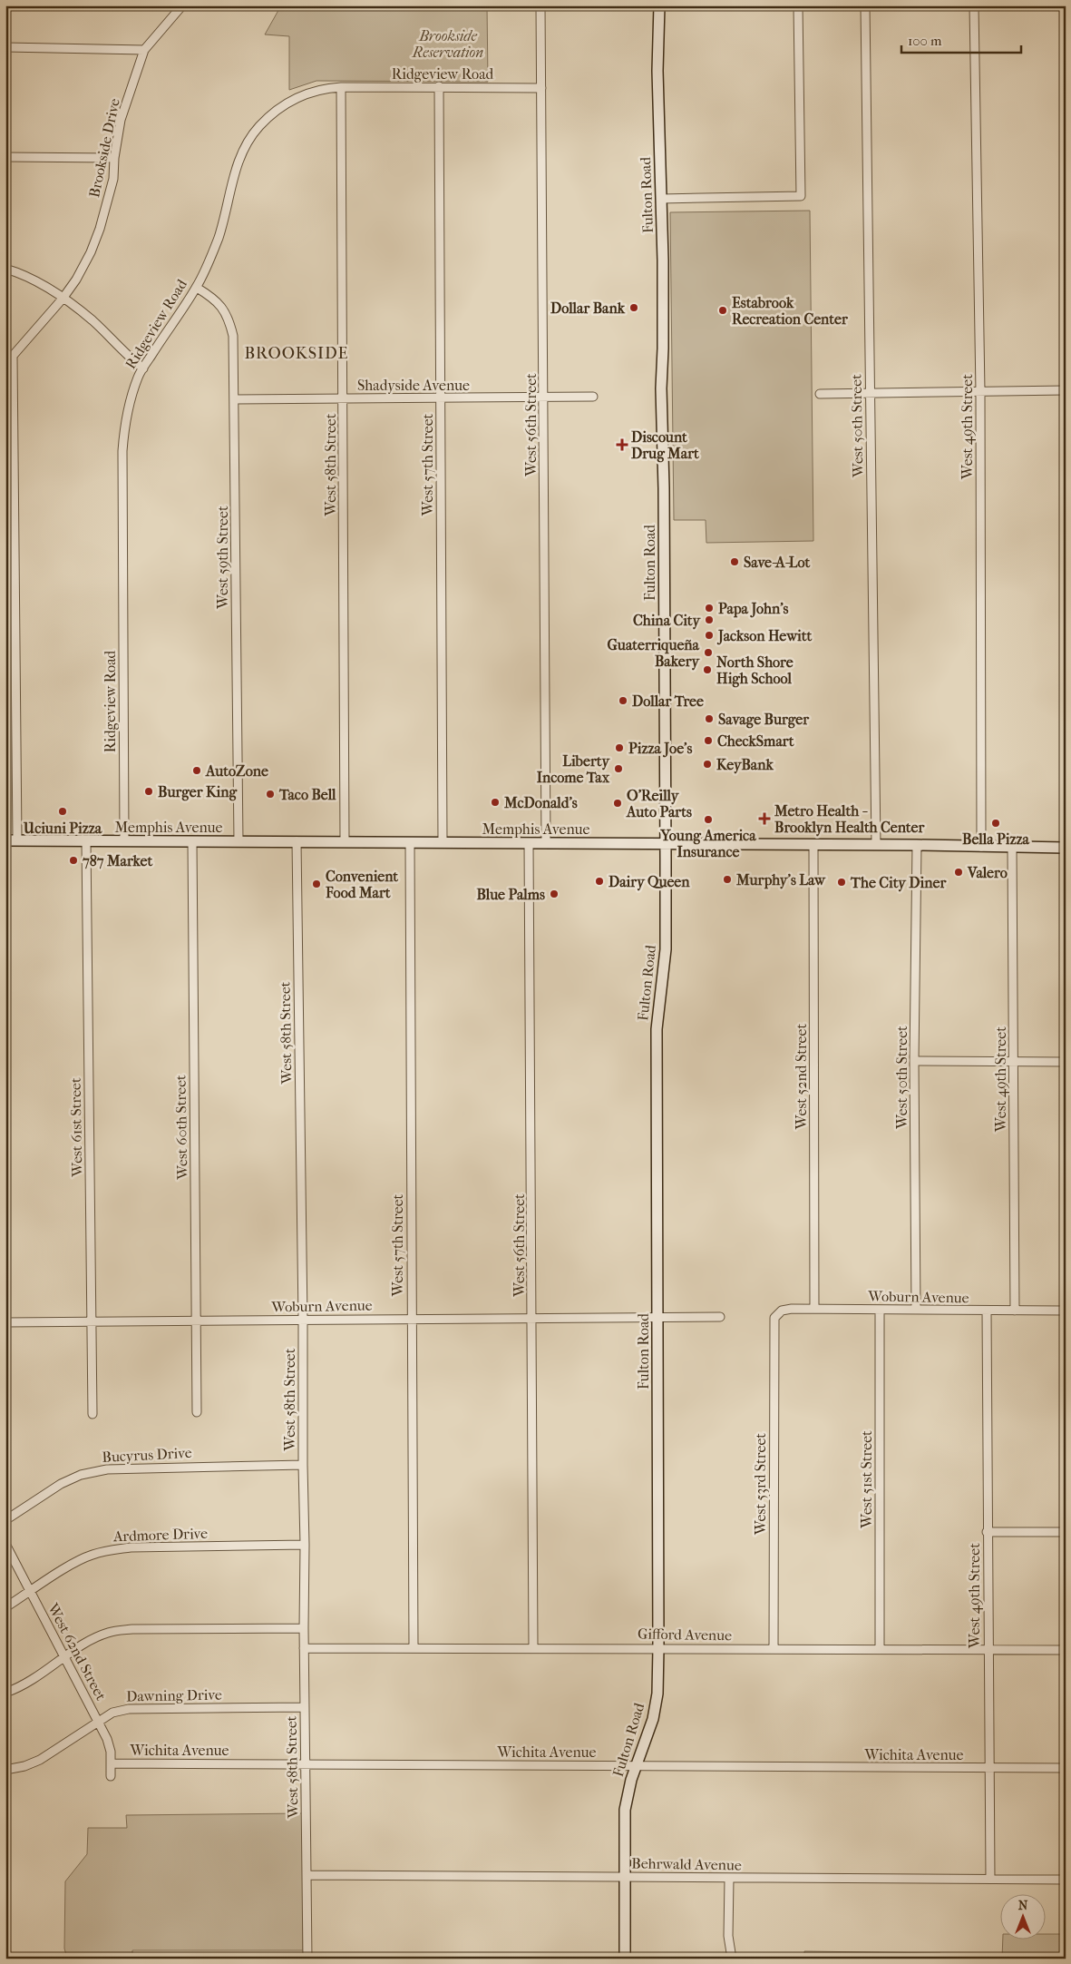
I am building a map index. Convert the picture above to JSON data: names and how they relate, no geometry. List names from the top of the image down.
{
  "streets": {
    "main road": ["Fulton Road", "Memphis Avenue"],
    "street": [
      "Ridgeview Road",
      "Brookside Drive",
      "Shadyside Avenue",
      "West 56th Street",
      "West 50th Street",
      "West 49th Street",
      "West 58th Street",
      "West 57th Street",
      "West 59th Street",
      "West 52nd Street",
      "West 61st Street",
      "West 60th Street",
      "Woburn Avenue",
      "Bucyrus Drive",
      "West 51st Street",
      "West 53rd Street",
      "Ardmore Drive",
      "Gifford Avenue",
      "West 62nd Street",
      "Dawning Drive",
      "Wichita Avenue",
      "Behrwald Avenue"
    ]
  },
  "crossings": [
    ["Ridgeview Road", "West 56th Street"],
    ["Ridgeview Road", "West 58th Street"],
    ["Ridgeview Road", "West 57th Street"],
    ["Ridgeview Road", "West 59th Street"],
    ["Ridgeview Road", "Memphis Avenue"],
    ["Fulton Road", "Memphis Avenue"],
    ["Fulton Road", "Woburn Avenue"],
    ["Fulton Road", "Gifford Avenue"],
    ["Fulton Road", "Wichita Avenue"],
    ["Fulton Road", "Behrwald Avenue"],
    ["Shadyside Avenue", "West 56th Street"],
    ["Shadyside Avenue", "West 58th Street"],
    ["Shadyside Avenue", "West 57th Street"],
    ["Shadyside Avenue", "West 59th Street"],
    ["West 56th Street", "Memphis Avenue"],
    ["West 56th Street", "Woburn Avenue"],
    ["West 56th Street", "Gifford Avenue"],
    ["West 50th Street", "Memphis Avenue"],
    ["West 50th Street", "Woburn Avenue"],
    ["West 49th Street", "Memphis Avenue"],
    ["West 49th Street", "Woburn Avenue"],
    ["West 49th Street", "Gifford Avenue"],
    ["West 49th Street", "Wichita Avenue"],
    ["West 49th Street", "Behrwald Avenue"],
    ["West 58th Street", "Memphis Avenue"],
    ["West 58th Street", "Woburn Avenue"],
    ["West 58th Street", "Bucyrus Drive"],
    ["West 58th Street", "Ardmore Drive"],
    ["West 58th Street", "Gifford Avenue"],
    ["West 58th Street", "Dawning Drive"],
    ["West 58th Street", "Wichita Avenue"],
    ["West 58th Street", "Behrwald Avenue"],
    ["West 57th Street", "Memphis Avenue"],
    ["West 57th Street", "Woburn Avenue"],
    ["West 57th Street", "Gifford Avenue"],
    ["West 59th Street", "Memphis Avenue"],
    ["Memphis Avenue", "West 52nd Street"],
    ["Memphis Avenue", "West 61st Street"],
    ["Memphis Avenue", "West 60th Street"],
    ["West 52nd Street", "Woburn Avenue"],
    ["West 61st Street", "Woburn Avenue"],
    ["West 60th Street", "Woburn Avenue"],
    ["Woburn Avenue", "West 51st Street"],
    ["Woburn Avenue", "West 53rd Street"],
    ["West 51st Street", "Gifford Avenue"],
    ["West 53rd Street", "Gifford Avenue"],
    ["Ardmore Drive", "West 62nd Street"],
    ["West 62nd Street", "Dawning Drive"],
    ["West 62nd Street", "Wichita Avenue"]
  ],
  "districts": ["BROOKSIDE"],
  "parks": ["Brookside Reservation"],
  "places": {
    "other": [
      "Dollar Bank",
      "Estabrook Recreation Center",
      "Save-A-Lot",
      "Papa John's",
      "China City",
      "Jackson Hewitt",
      "Guaterriqueña Bakery",
      "North Shore High School",
      "Dollar Tree",
      "Savage Burger",
      "CheckSmart",
      "Pizza Joe's",
      "KeyBank",
      "Liberty Income Tax",
      "AutoZone",
      "Burger King",
      "Taco Bell",
      "McDonald's",
      "O'Reilly Auto Parts",
      "Uciuni Pizza",
      "Young America Insurance",
      "Bella Pizza",
      "787 Market",
      "Valero",
      "Murphy's Law",
      "Dairy Queen",
      "The City Diner",
      "Convenient Food Mart",
      "Blue Palms"
    ],
    "health": ["Discount Drug Mart", "Metro Health - Brooklyn Health Center"]
  },
  "scale_bar": "100 m",
  "north": "top"
}
